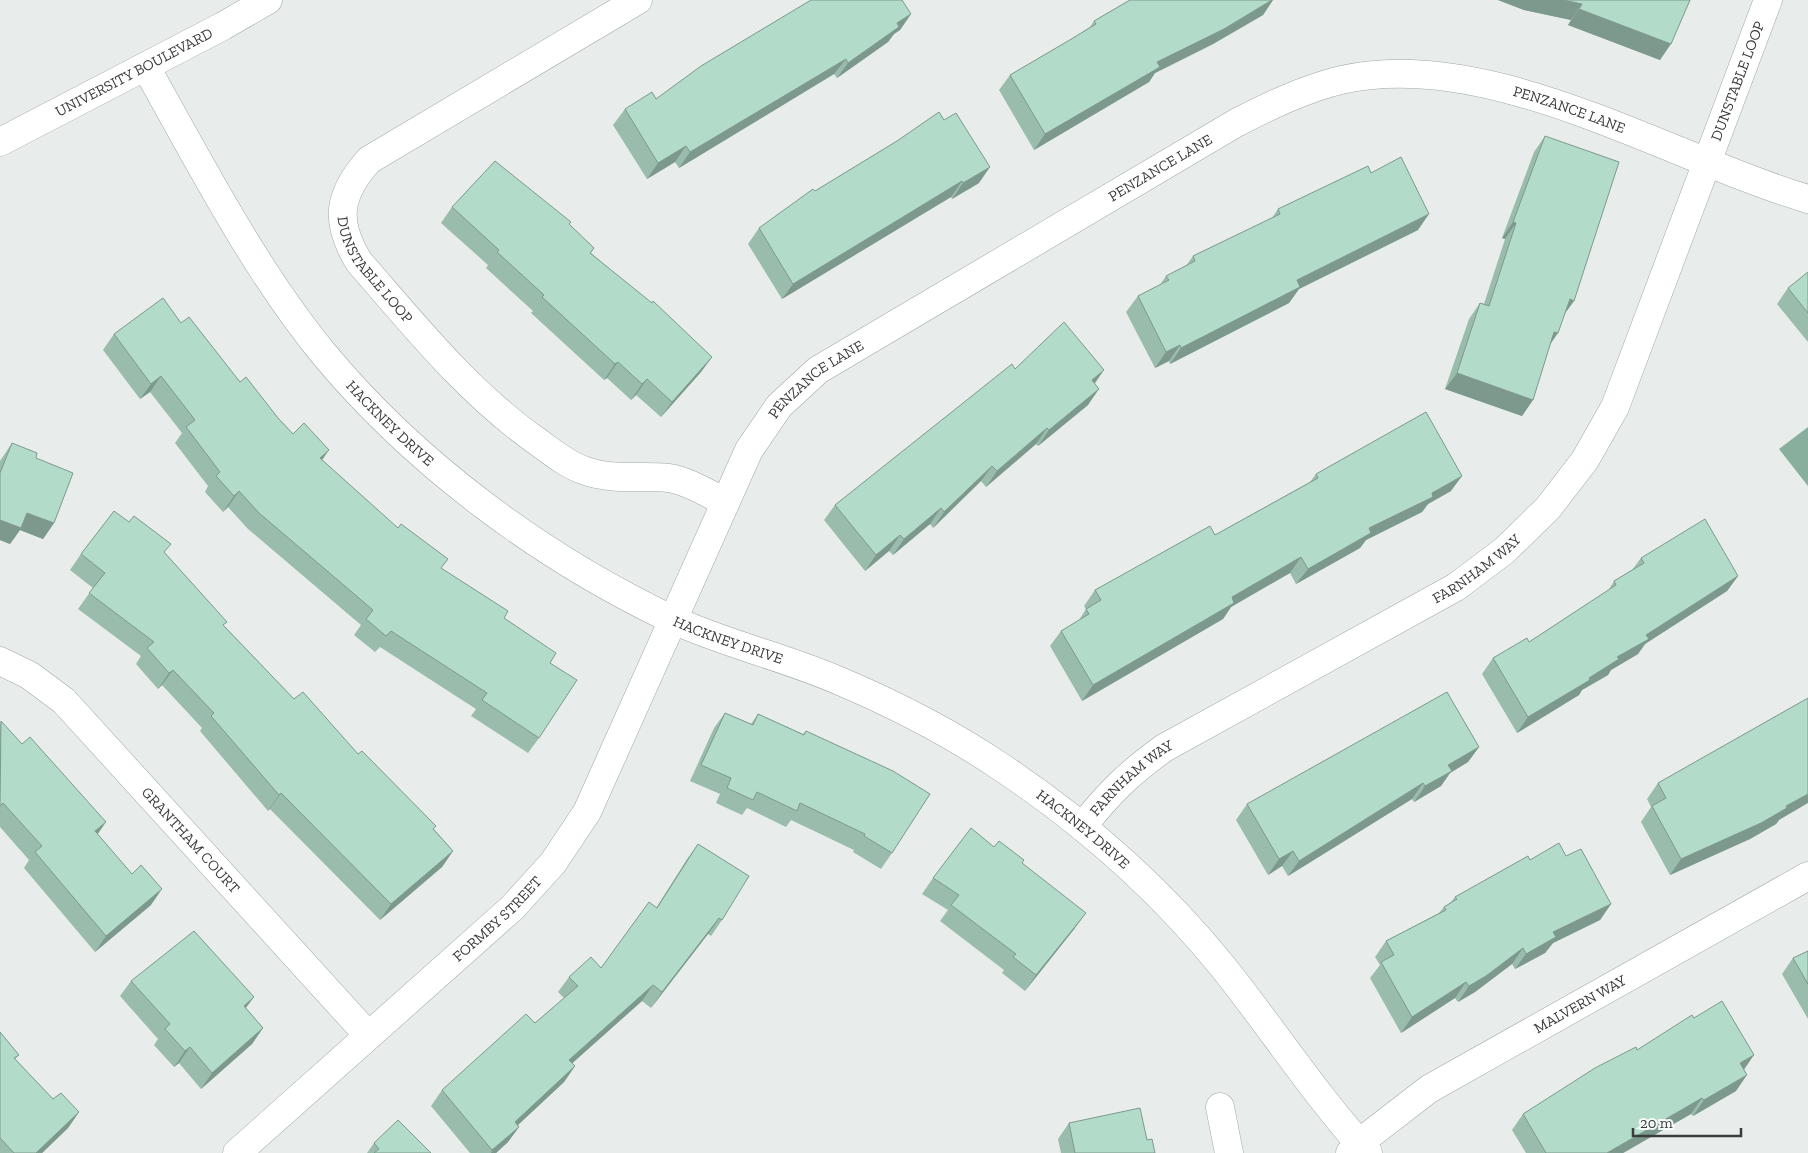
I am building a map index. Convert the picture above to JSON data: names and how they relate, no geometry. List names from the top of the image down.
{
  "streets": {
    "street": [
      "UNIVERSITY BOULEVARD",
      "DUNSTABLE LOOP",
      "PENZANCE LANE",
      "HACKNEY DRIVE",
      "FARNHAM WAY",
      "GRANTHAM COURT",
      "FORMBY STREET",
      "MALVERN WAY"
    ]
  },
  "crossings": [
    ["UNIVERSITY BOULEVARD", "HACKNEY DRIVE"],
    ["DUNSTABLE LOOP", "PENZANCE LANE"],
    ["DUNSTABLE LOOP", "FARNHAM WAY"],
    ["PENZANCE LANE", "HACKNEY DRIVE"],
    ["PENZANCE LANE", "FARNHAM WAY"],
    ["PENZANCE LANE", "FORMBY STREET"],
    ["HACKNEY DRIVE", "FARNHAM WAY"],
    ["HACKNEY DRIVE", "FORMBY STREET"],
    ["HACKNEY DRIVE", "MALVERN WAY"],
    ["GRANTHAM COURT", "FORMBY STREET"]
  ],
  "scale_bar": "20 m"
}
